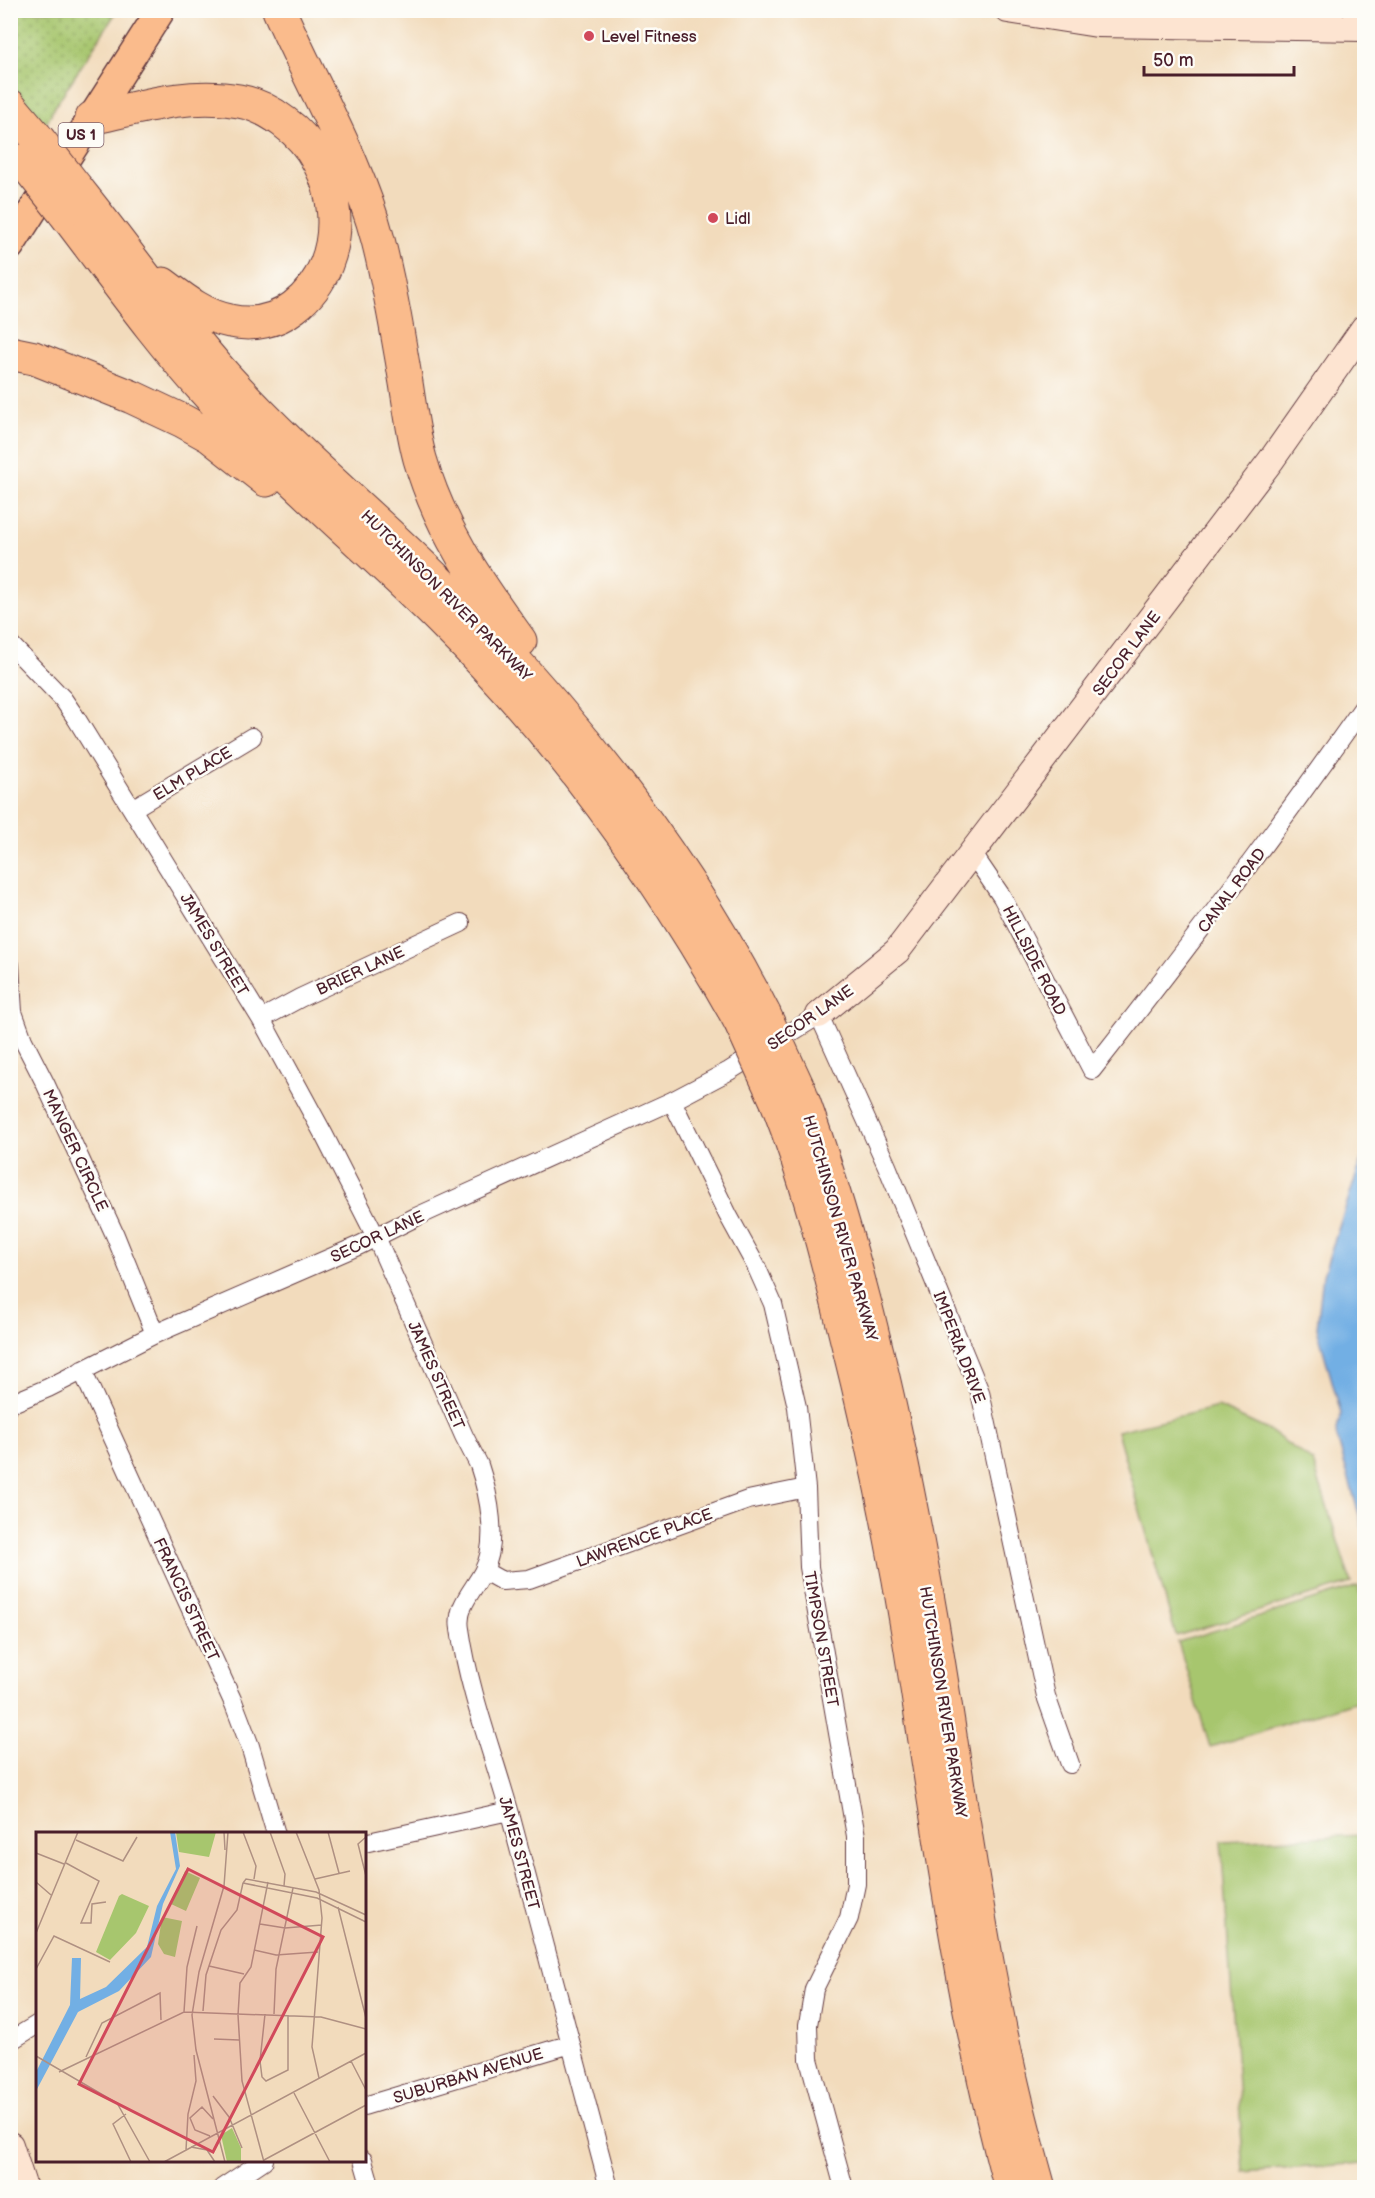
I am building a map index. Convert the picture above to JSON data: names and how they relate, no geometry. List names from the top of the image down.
{
  "streets": {
    "highway": ["HUTCHINSON RIVER PARKWAY"],
    "main road": ["US 1"],
    "street": [
      "SECOR LANE",
      "ELM PLACE",
      "CANAL ROAD",
      "JAMES STREET",
      "HILLSIDE ROAD",
      "BRIER LANE",
      "MANGER CIRCLE",
      "IMPERIA DRIVE",
      "LAWRENCE PLACE",
      "FRANCIS STREET",
      "TIMPSON STREET",
      "SUBURBAN AVENUE"
    ]
  },
  "crossings": [
    ["SECOR LANE", "JAMES STREET"],
    ["SECOR LANE", "HILLSIDE ROAD"],
    ["SECOR LANE", "MANGER CIRCLE"],
    ["SECOR LANE", "IMPERIA DRIVE"],
    ["SECOR LANE", "FRANCIS STREET"],
    ["SECOR LANE", "TIMPSON STREET"],
    ["ELM PLACE", "JAMES STREET"],
    ["CANAL ROAD", "HILLSIDE ROAD"],
    ["JAMES STREET", "BRIER LANE"],
    ["JAMES STREET", "LAWRENCE PLACE"],
    ["JAMES STREET", "SUBURBAN AVENUE"],
    ["LAWRENCE PLACE", "TIMPSON STREET"]
  ],
  "places": ["Level Fitness", "Lidl"],
  "scale_bar": "50 m"
}
